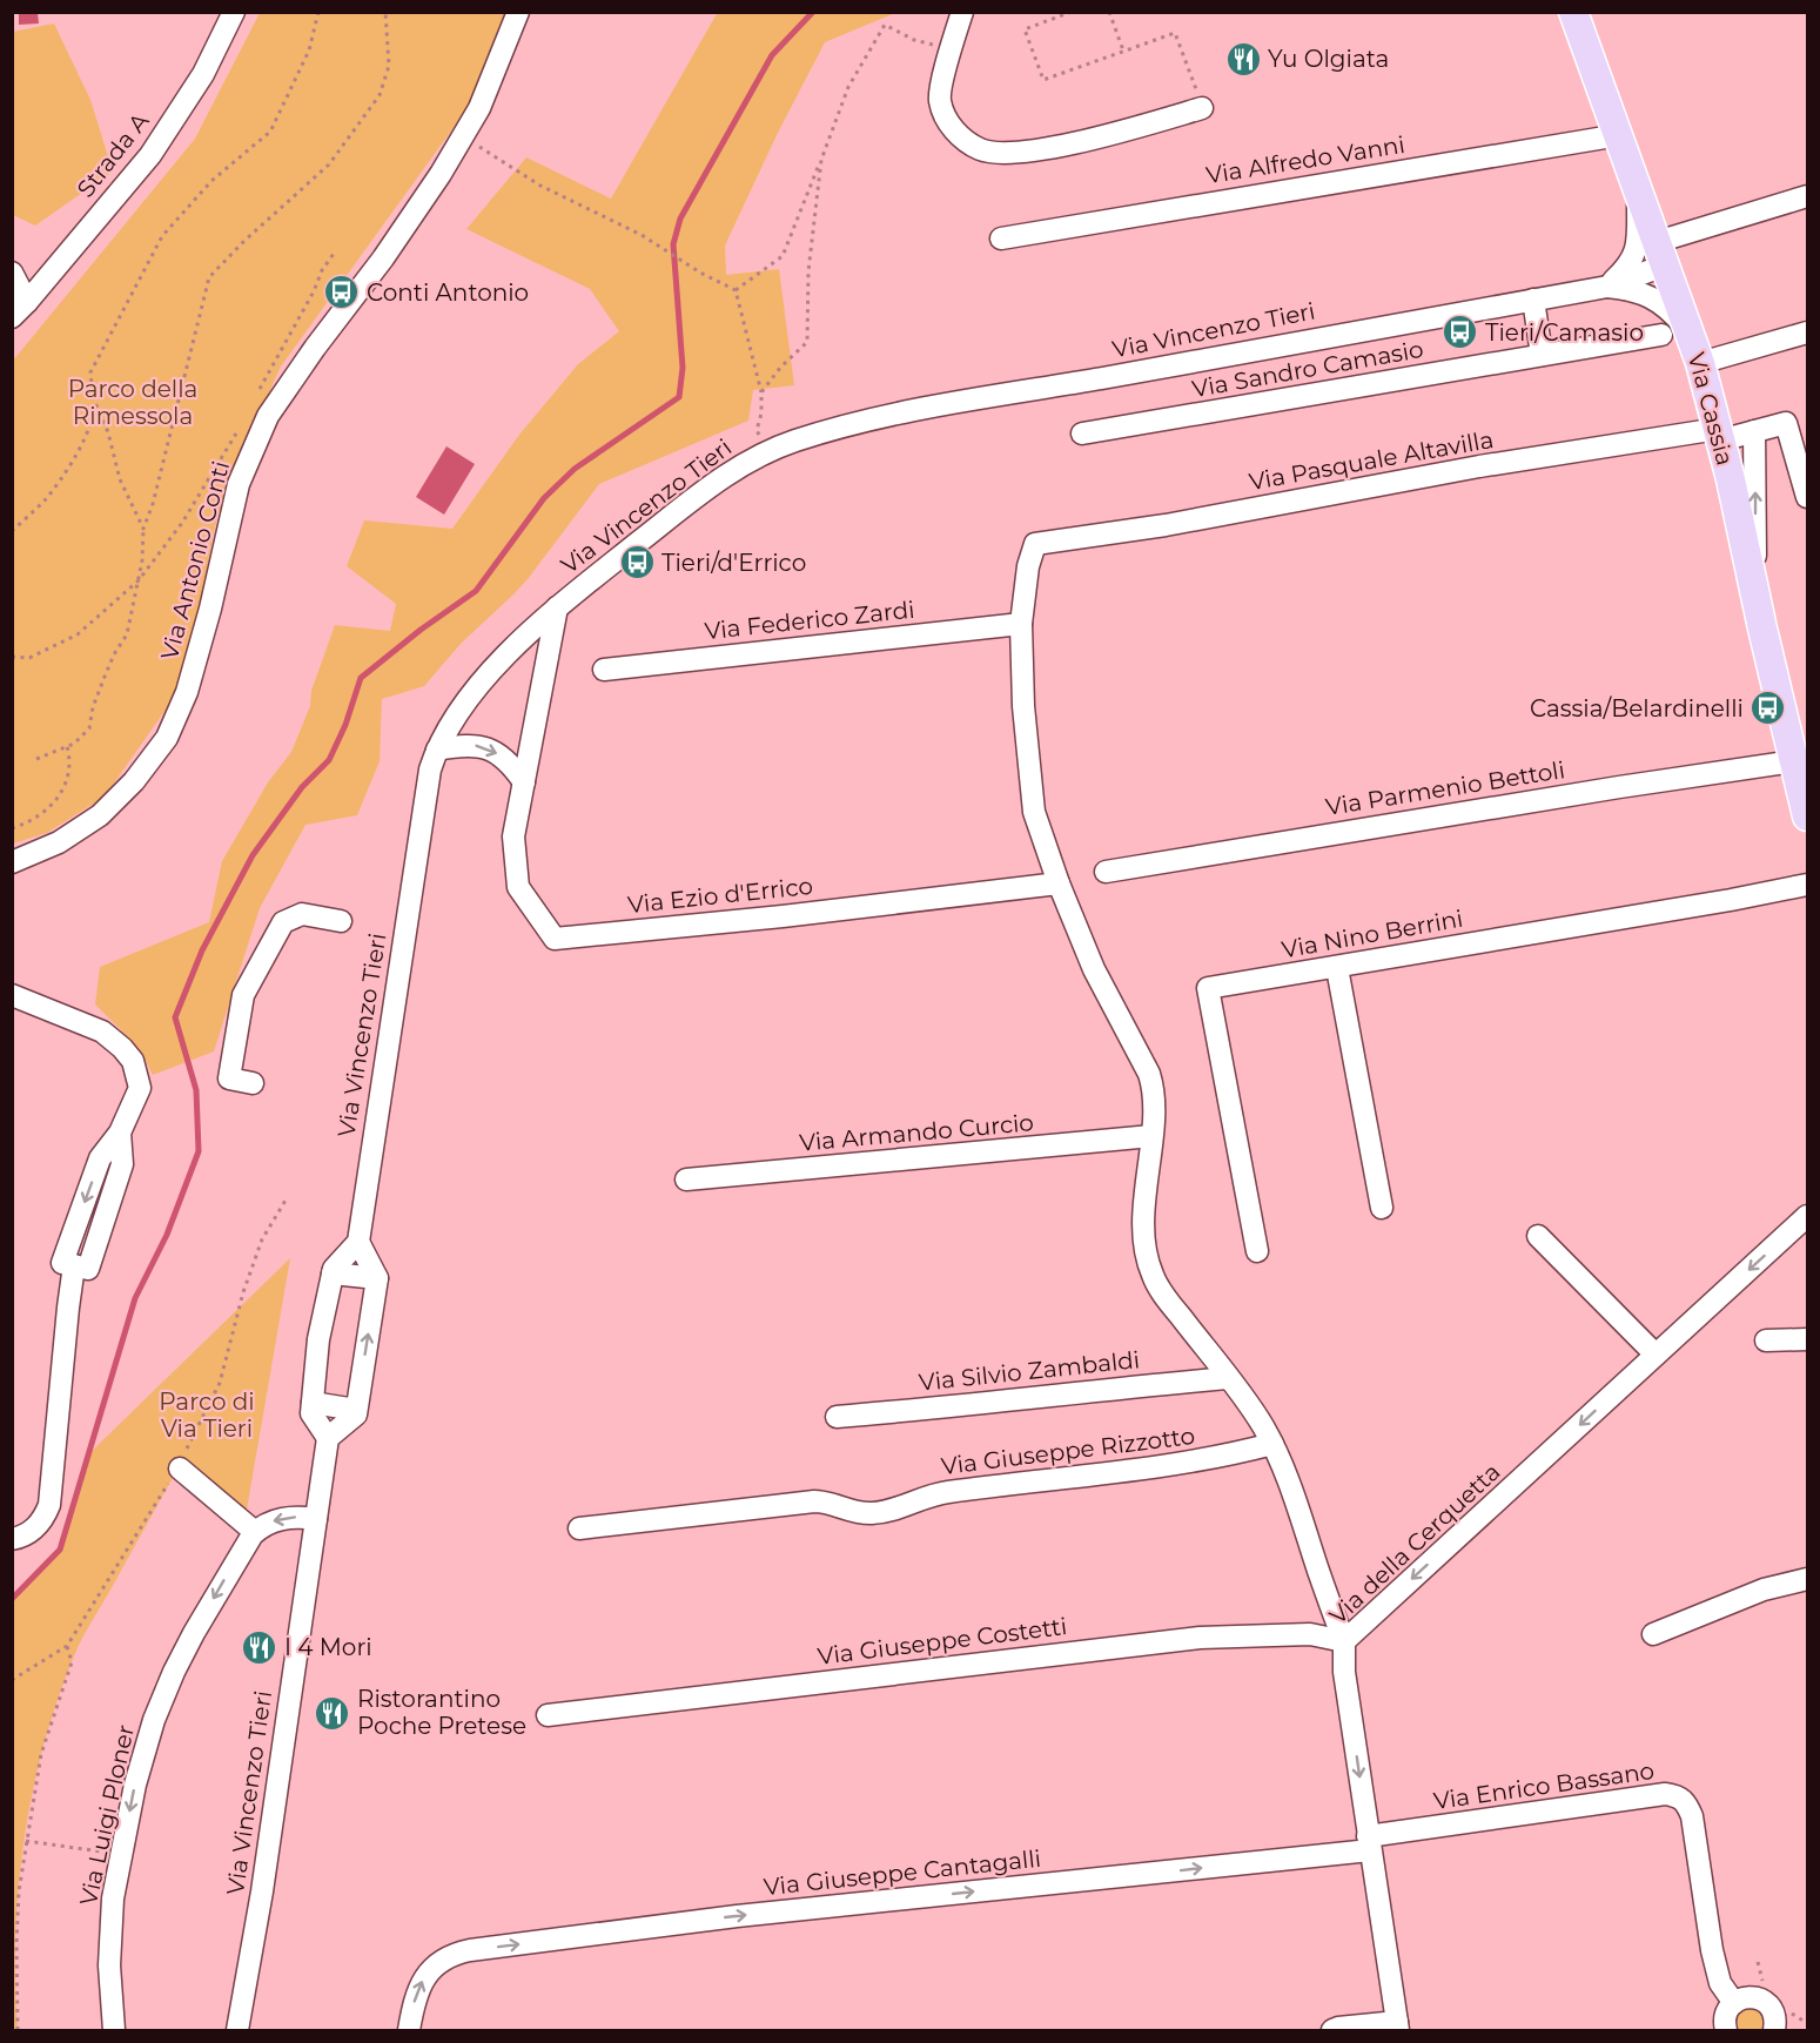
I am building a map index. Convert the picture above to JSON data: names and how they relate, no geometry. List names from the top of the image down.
{
  "streets": {
    "main road": ["Via Cassia"],
    "street": [
      "Strada A",
      "Via Alfredo Vanni",
      "Via Vincenzo Tieri",
      "Via Sandro Camasio",
      "Via Pasquale Altavilla",
      "Via Antonio Conti",
      "Via Federico Zardi",
      "Via Parmenio Bettoli",
      "Via Ezio d'Errico",
      "Via Nino Berrini",
      "Via Armando Curcio",
      "Via Silvio Zambaldi",
      "Via Giuseppe Rizzotto",
      "Via della Cerquetta",
      "Via Giuseppe Costetti",
      "Via Enrico Bassano",
      "Via Luigi Ploner",
      "Via Giuseppe Cantagalli"
    ]
  },
  "crossings": [
    ["Via Alfredo Vanni", "Via Cassia"],
    ["Via Vincenzo Tieri", "Via Cassia"],
    ["Via Vincenzo Tieri", "Via Ezio d'Errico"],
    ["Via Sandro Camasio", "Via Cassia"],
    ["Via Cassia", "Via Pasquale Altavilla"],
    ["Via Cassia", "Via Parmenio Bettoli"],
    ["Via Pasquale Altavilla", "Via Federico Zardi"],
    ["Via della Cerquetta", "Via Giuseppe Costetti"],
    ["Via della Cerquetta", "Via Enrico Bassano"],
    ["Via della Cerquetta", "Via Giuseppe Cantagalli"],
    ["Via Enrico Bassano", "Via Giuseppe Cantagalli"]
  ],
  "one_way": ["Via della Cerquetta", "Via Luigi Ploner", "Via Giuseppe Cantagalli"],
  "parks": ["Parco della Rimessola", "Parco di Via Tieri"],
  "places": {
    "restaurant": ["Yu Olgiata", "I 4 Mori", "Ristorantino Poche Pretese"],
    "bus stop": [
      "Conti Antonio",
      "Tieri/Camasio",
      "Tieri/d'Errico",
      "Cassia/Belardinelli"
    ]
  }
}
